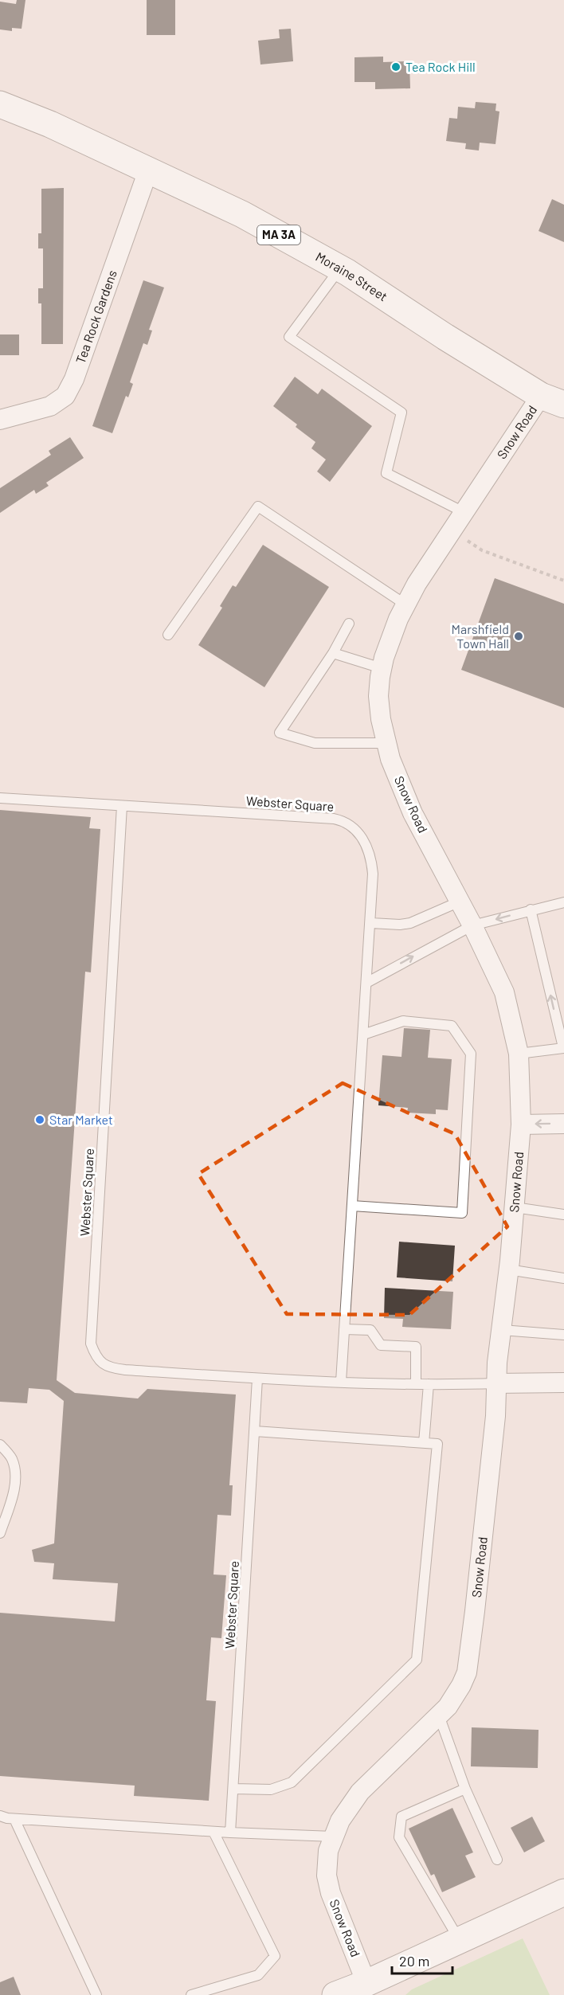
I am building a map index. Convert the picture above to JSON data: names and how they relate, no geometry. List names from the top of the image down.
{
  "streets": {
    "main road": ["MA 3A", "Moraine Street"],
    "street": ["Tea Rock Gardens", "Snow Road"],
    "lane": ["Webster Square"]
  },
  "crossings": [
    ["Moraine Street", "Tea Rock Gardens"],
    ["Moraine Street", "Snow Road"],
    ["Snow Road", "Webster Square"]
  ],
  "places": ["Tea Rock Hill", "Marshfield Town Hall", "Star Market"],
  "scale_bar": "20 m"
}
